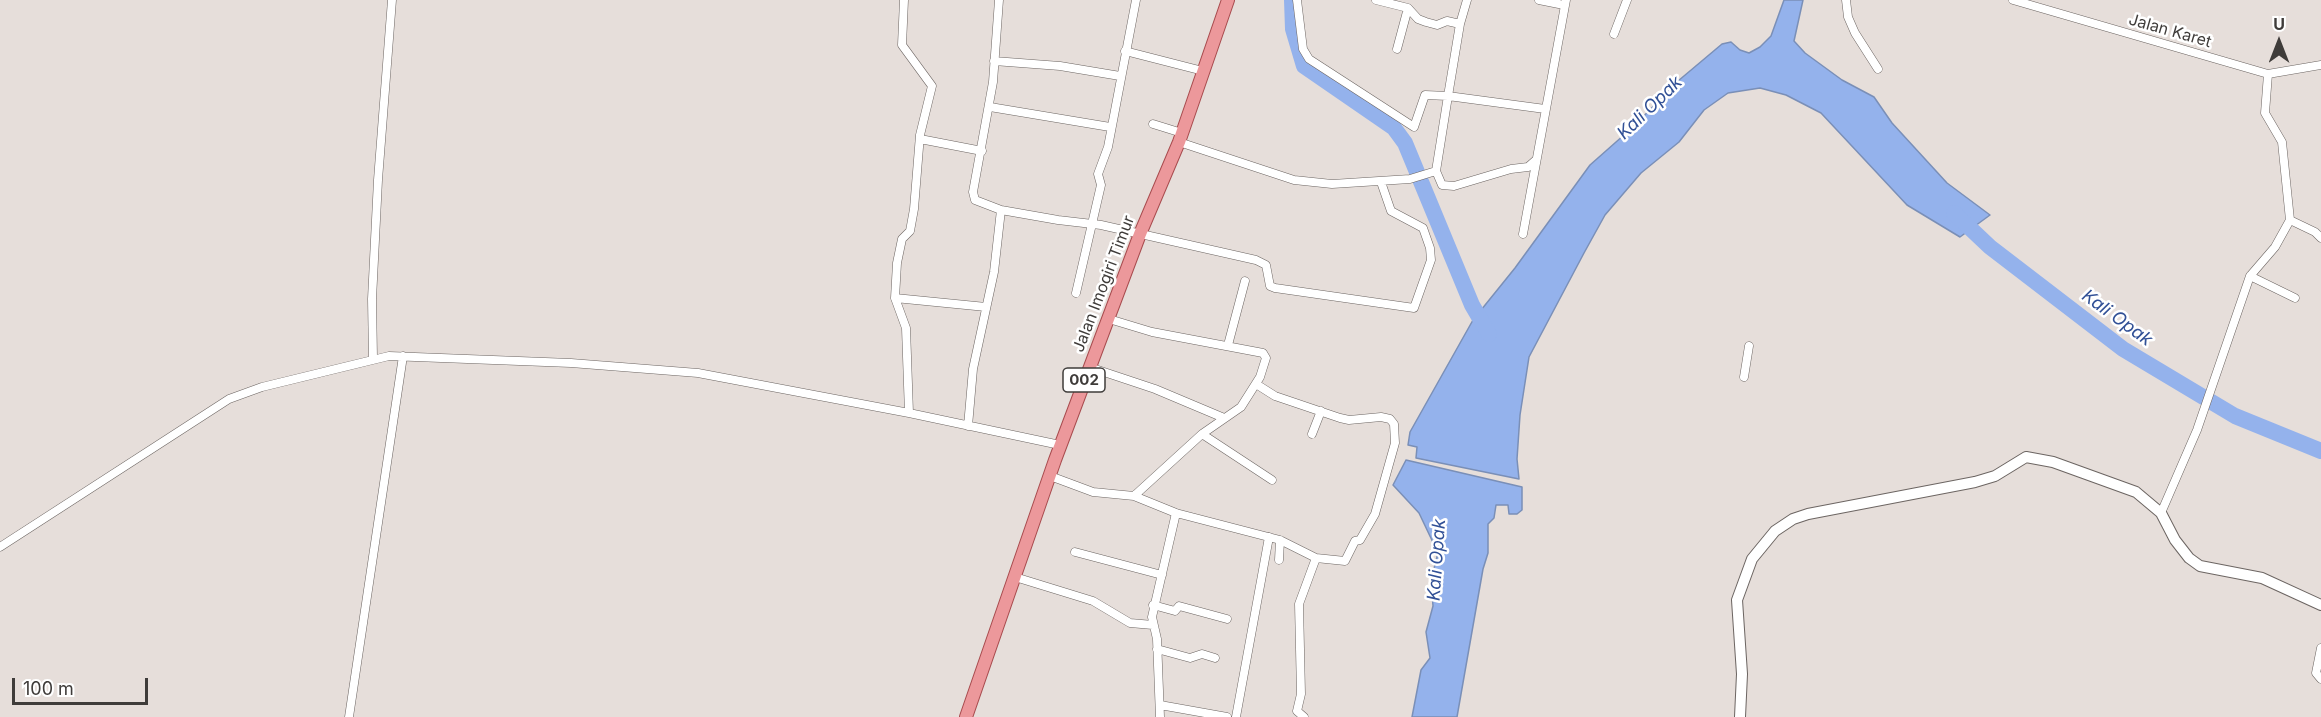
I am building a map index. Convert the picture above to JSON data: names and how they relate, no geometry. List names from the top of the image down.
{
  "streets": {
    "main road": ["Jalan Imogiri Timur", "002"],
    "street": ["Jalan Karet"]
  },
  "water": ["Kali Opak"],
  "scale_bar": "100 m",
  "north": "top"
}
